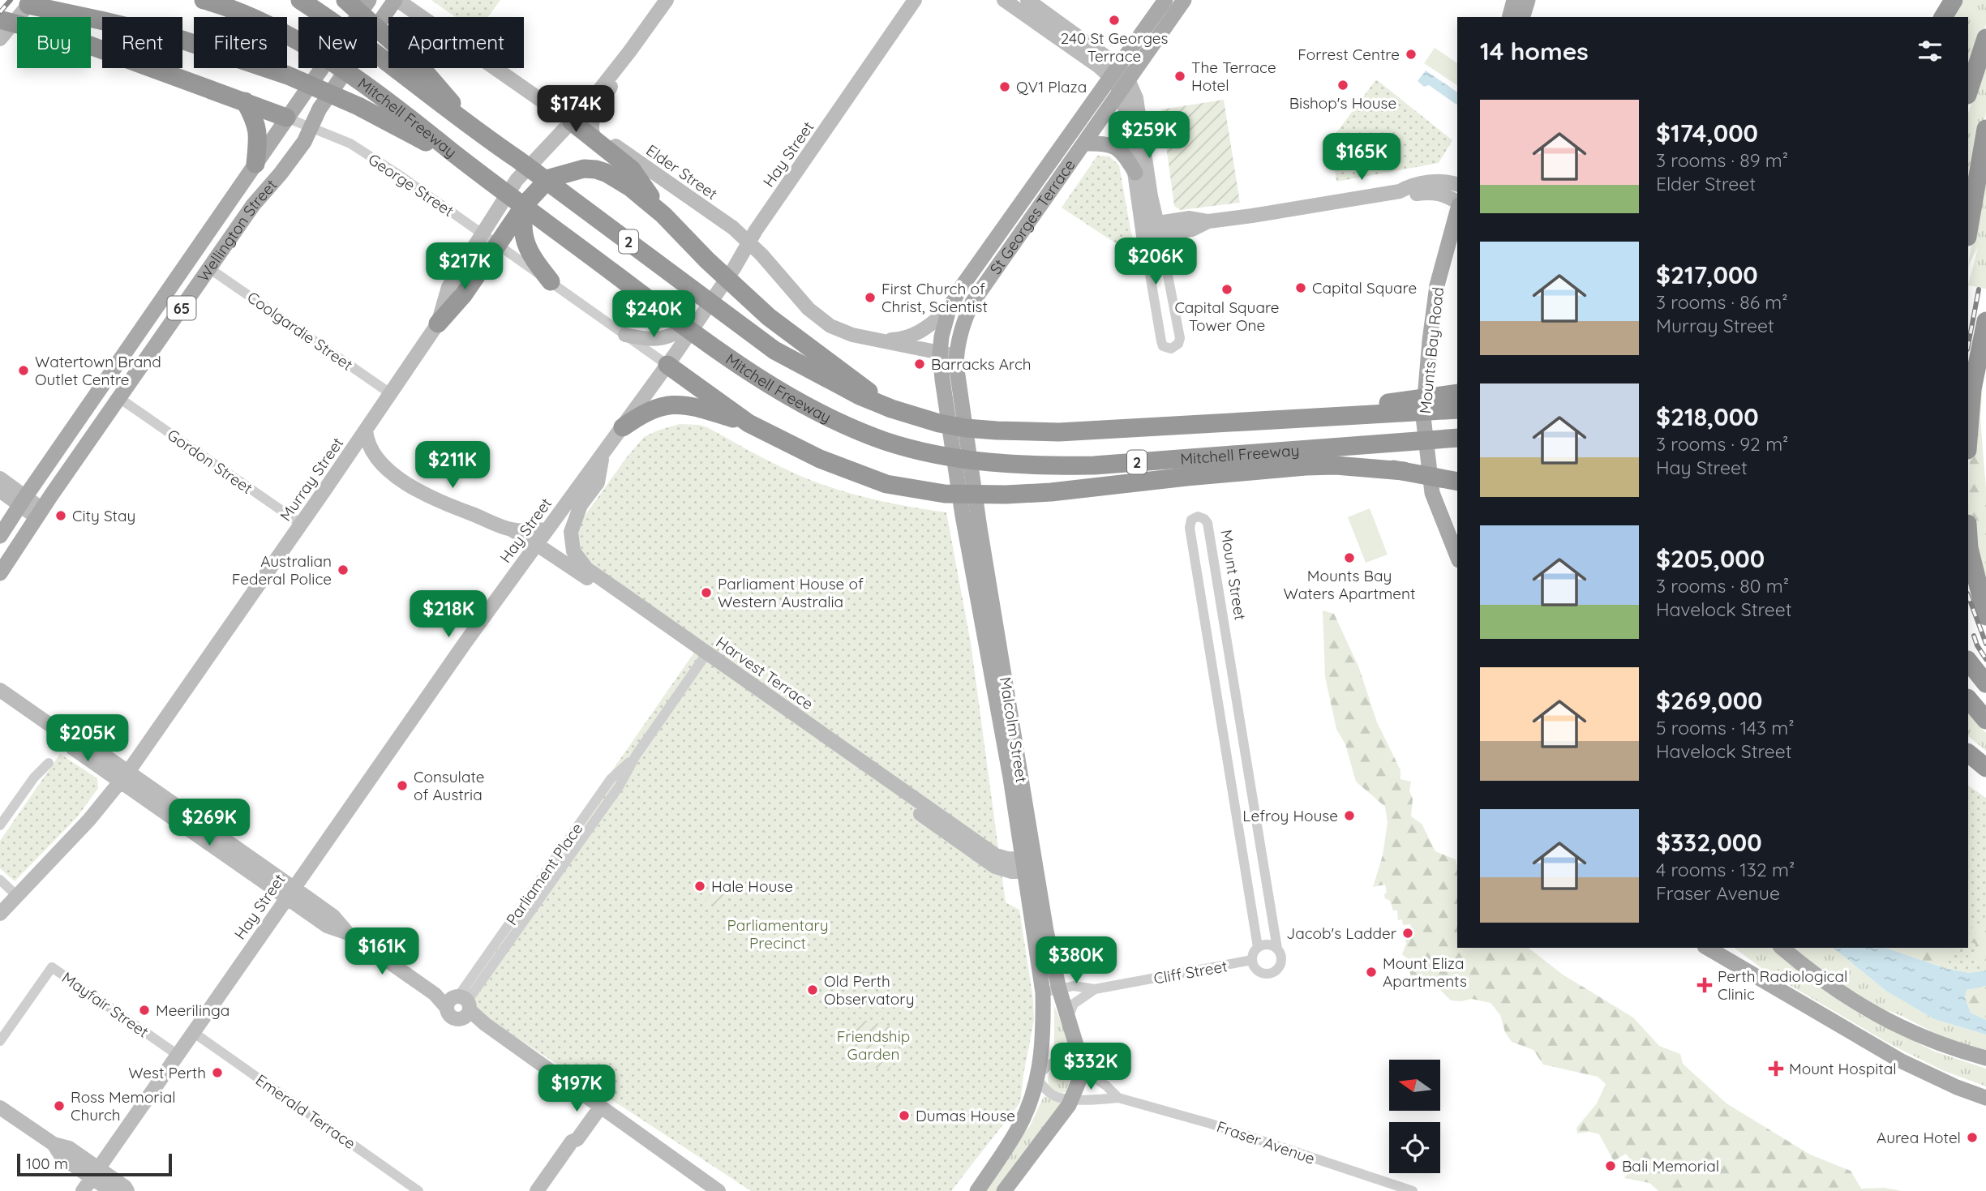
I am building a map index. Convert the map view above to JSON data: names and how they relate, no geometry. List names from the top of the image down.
{
  "streets": {
    "highway": ["Mitchell Freeway", "2"],
    "main road": [
      "Hay Street",
      "Elder Street",
      "St Georges Terrace",
      "Wellington Street",
      "65",
      "Mounts Bay Road",
      "Murray Street",
      "Harvest Terrace",
      "Malcolm Street"
    ],
    "street": [
      "George Street",
      "Coolgardie Street",
      "Gordon Street",
      "Mount Street",
      "Parliament Place",
      "Cliff Street",
      "Mayfair Street",
      "Emerald Terrace",
      "Fraser Avenue"
    ]
  },
  "crossings": [
    ["Mitchell Freeway", "2"],
    ["Hay Street", "Elder Street"],
    ["Hay Street", "George Street"],
    ["Hay Street", "Harvest Terrace"],
    ["Hay Street", "Mayfair Street"],
    ["Hay Street", "Emerald Terrace"],
    ["Elder Street", "St Georges Terrace"],
    ["Elder Street", "Murray Street"],
    ["Elder Street", "Malcolm Street"],
    ["George Street", "Wellington Street"],
    ["George Street", "Murray Street"],
    ["St Georges Terrace", "Malcolm Street"],
    ["Wellington Street", "Coolgardie Street"],
    ["Wellington Street", "Gordon Street"],
    ["Coolgardie Street", "Murray Street"],
    ["Gordon Street", "Murray Street"],
    ["Murray Street", "Harvest Terrace"],
    ["Mount Street", "Cliff Street"],
    ["Harvest Terrace", "Malcolm Street"],
    ["Harvest Terrace", "Parliament Place"],
    ["Malcolm Street", "Cliff Street"],
    ["Malcolm Street", "Fraser Avenue"]
  ],
  "parks": ["Parliamentary Precinct", "Friendship Garden"],
  "places": {
    "other": [
      "240 St Georges Terrace",
      "Forrest Centre",
      "The Terrace Hotel",
      "Bishop's House",
      "QV1 Plaza",
      "Capital Square",
      "Capital Square Tower One",
      "First Church of Christ, Scientist",
      "Barracks Arch",
      "Watertown Brand Outlet Centre",
      "City Stay",
      "Mounts Bay Waters Apartment",
      "Australian Federal Police",
      "Parliament House of Western Australia",
      "Consulate of Austria",
      "Lefroy House",
      "Hale House",
      "Jacob's Ladder",
      "Mount Eliza Apartments",
      "Old Perth Observatory",
      "Meerilinga",
      "West Perth",
      "Ross Memorial Church",
      "Dumas House",
      "Aurea Hotel",
      "Bali Memorial"
    ],
    "health": ["Perth Radiological Clinic", "Mount Hospital"]
  },
  "scale_bar": "100 m",
  "north": "left",
  "page": {
    "chip": [
      "Buy",
      "Rent",
      "Filters",
      "New",
      "Apartment"
    ],
    "heading": "14 homes",
    "price": [
      "$174K",
      "$259K",
      "$165K",
      "$206K",
      "$217K",
      "$240K",
      "$211K",
      "$218K",
      "$205K",
      "$269K",
      "$161K",
      "$380K",
      "$332K",
      "$197K"
    ],
    "list": [
      {
        "name": "$174,000",
        "note": "3 rooms · 89 m² · Elder Street"
      },
      {
        "name": "$217,000",
        "note": "3 rooms · 86 m² · Murray Street"
      },
      {
        "name": "$218,000",
        "note": "3 rooms · 92 m² · Hay Street"
      },
      {
        "name": "$205,000",
        "note": "3 rooms · 80 m² · Havelock Street"
      },
      {
        "name": "$269,000",
        "note": "5 rooms · 143 m² · Havelock Street"
      },
      {
        "name": "$332,000",
        "note": "4 rooms · 132 m² · Fraser Avenue"
      }
    ],
    "scale": "100 m"
  }
}
